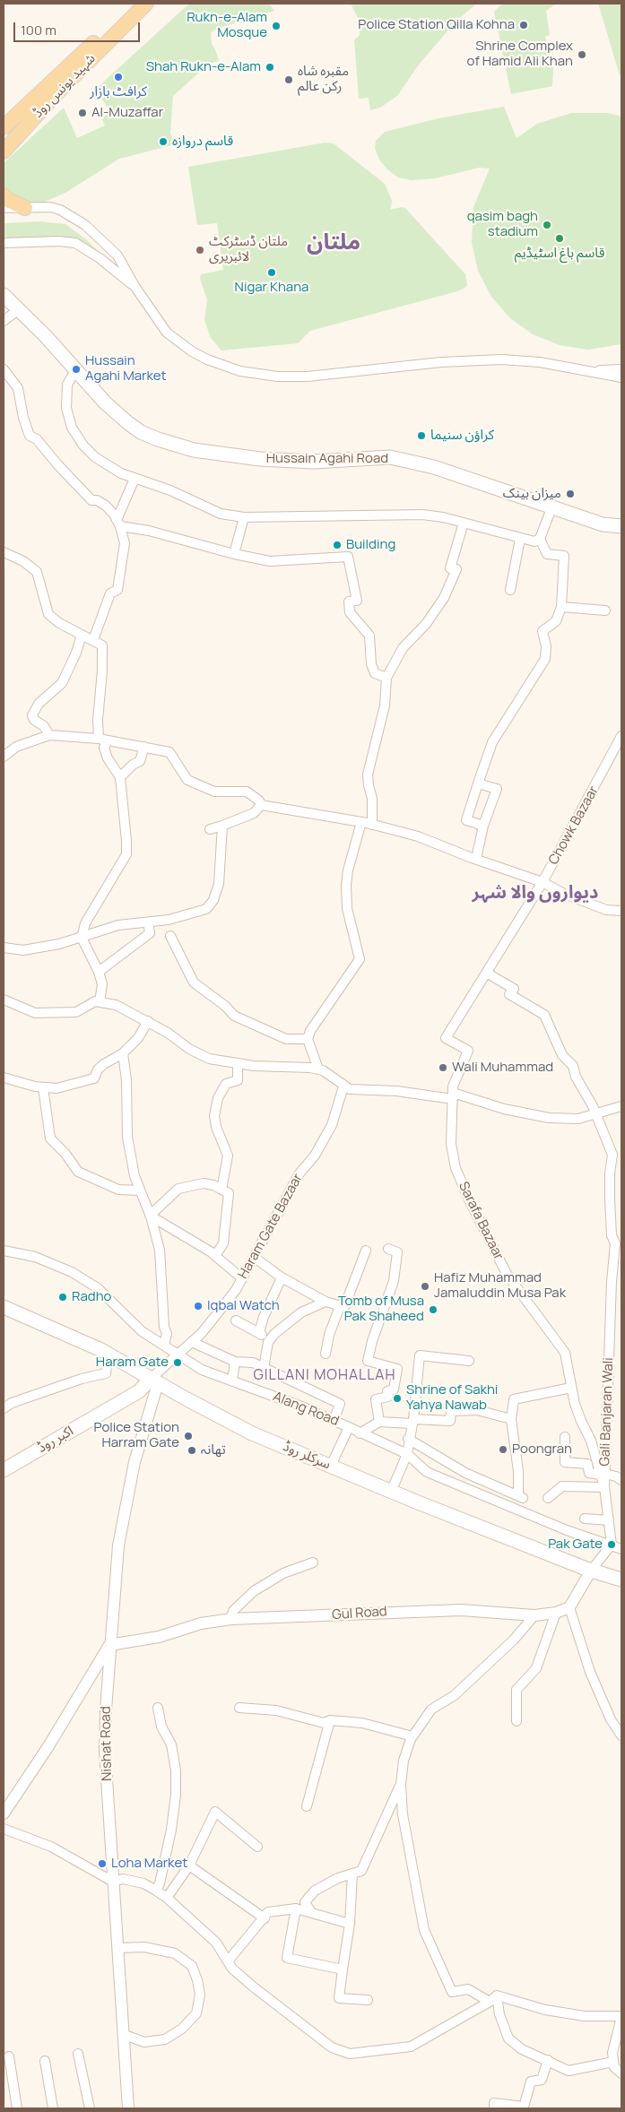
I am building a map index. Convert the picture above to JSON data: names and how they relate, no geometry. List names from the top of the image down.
{
  "streets": {
    "main road": [
      "شہید یونس روڈ",
      "Hussain Agahi Road",
      "اکبر روڈ",
      "سرکلر روڈ"
    ],
    "street": [
      "Chowk Bazaar",
      "Sarafa Bazaar",
      "Haram Gate Bazaar",
      "Alang Road",
      "Gali Banjaran Wali",
      "Gul Road",
      "Nishat Road"
    ]
  },
  "crossings": [
    ["Chowk Bazaar", "Sarafa Bazaar"],
    ["Chowk Bazaar", "Gali Banjaran Wali"],
    ["Sarafa Bazaar", "Alang Road"],
    ["Sarafa Bazaar", "Gali Banjaran Wali"],
    ["Haram Gate Bazaar", "Alang Road"],
    ["Haram Gate Bazaar", "اکبر روڈ"],
    ["Haram Gate Bazaar", "سرکلر روڈ"],
    ["Haram Gate Bazaar", "Nishat Road"],
    ["اکبر روڈ", "سرکلر روڈ"],
    ["اکبر روڈ", "Nishat Road"],
    ["سرکلر روڈ", "Nishat Road"],
    ["Gul Road", "Nishat Road"]
  ],
  "districts": ["ملتان", "دیواروں والا شہر", "GILLANI MOHALLAH"],
  "places": [
    "Police Station Qilla Kohna",
    "Rukn-e-Alam Mosque",
    "Shrine Complex of Hamid Ali Khan",
    "Shah Rukn-e-Alam",
    "کرافٹ بازار",
    "مقبرہ شاہ رکن عالم",
    "Al-Muzaffar",
    "قاسم دروازہ",
    "qasim bagh stadium",
    "قاسم باغ اسٹیڈیم",
    "ملتان ڈسٹرکٹ لائبریری",
    "Nigar Khana",
    "Hussain Agahi Market",
    "کراؤن سنیما",
    "میزان بینک",
    "Building",
    "Wali Muhammad",
    "Hafiz Muhammad Jamaluddin Musa Pak",
    "Radho",
    "Iqbal Watch",
    "Tomb of Musa Pak Shaheed",
    "Haram Gate",
    "Shrine of Sakhi Yahya Nawab",
    "Police Station Harram Gate",
    "Poongran",
    "تھانہ",
    "Pak Gate",
    "Loha Market"
  ],
  "scale_bar": "100 m"
}
